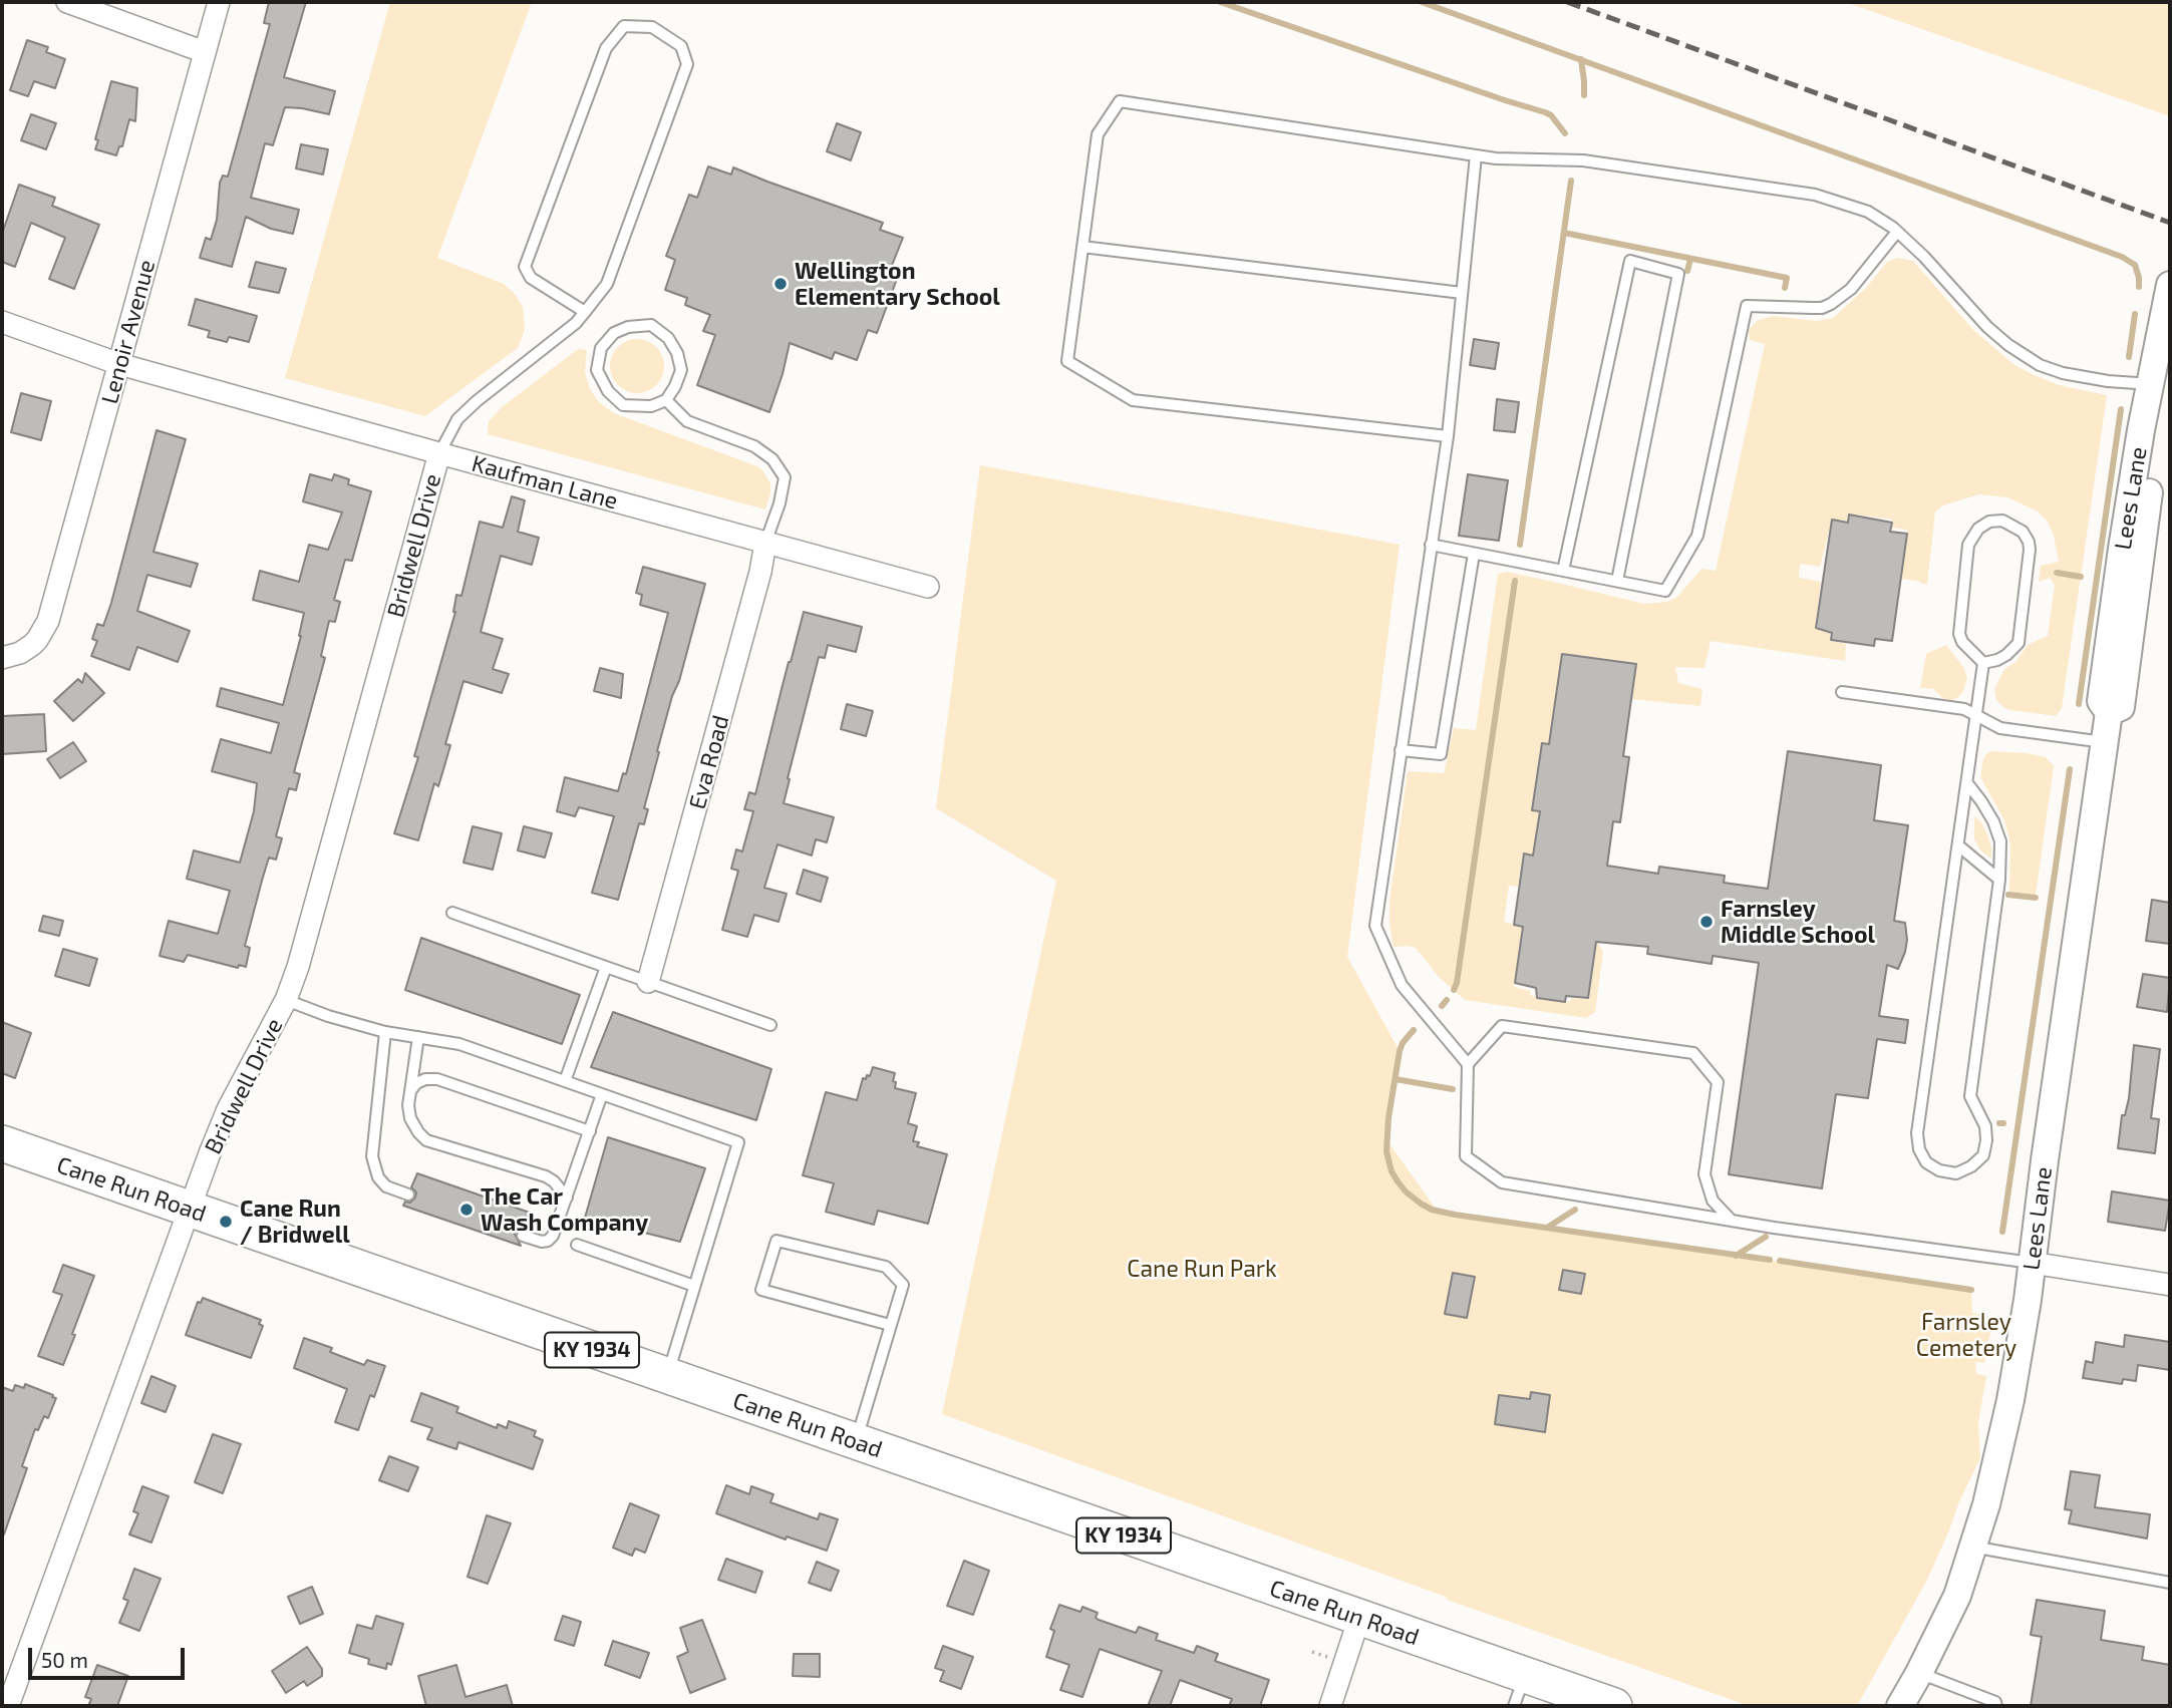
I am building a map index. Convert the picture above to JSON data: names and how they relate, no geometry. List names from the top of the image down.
{
  "streets": {
    "highway": ["Cane Run Road", "KY 1934"],
    "street": [
      "Lenoir Avenue",
      "Kaufman Lane",
      "Lees Lane",
      "Bridwell Drive",
      "Eva Road"
    ]
  },
  "crossings": [
    ["Lenoir Avenue", "Kaufman Lane"],
    ["Kaufman Lane", "Bridwell Drive"],
    ["Kaufman Lane", "Eva Road"],
    ["Bridwell Drive", "Cane Run Road"]
  ],
  "parks": ["Cane Run Park", "Farnsley Cemetery"],
  "places": [
    "Wellington Elementary School",
    "Farnsley Middle School",
    "The Car Wash Company",
    "Cane Run / Bridwell"
  ],
  "scale_bar": "50 m"
}
